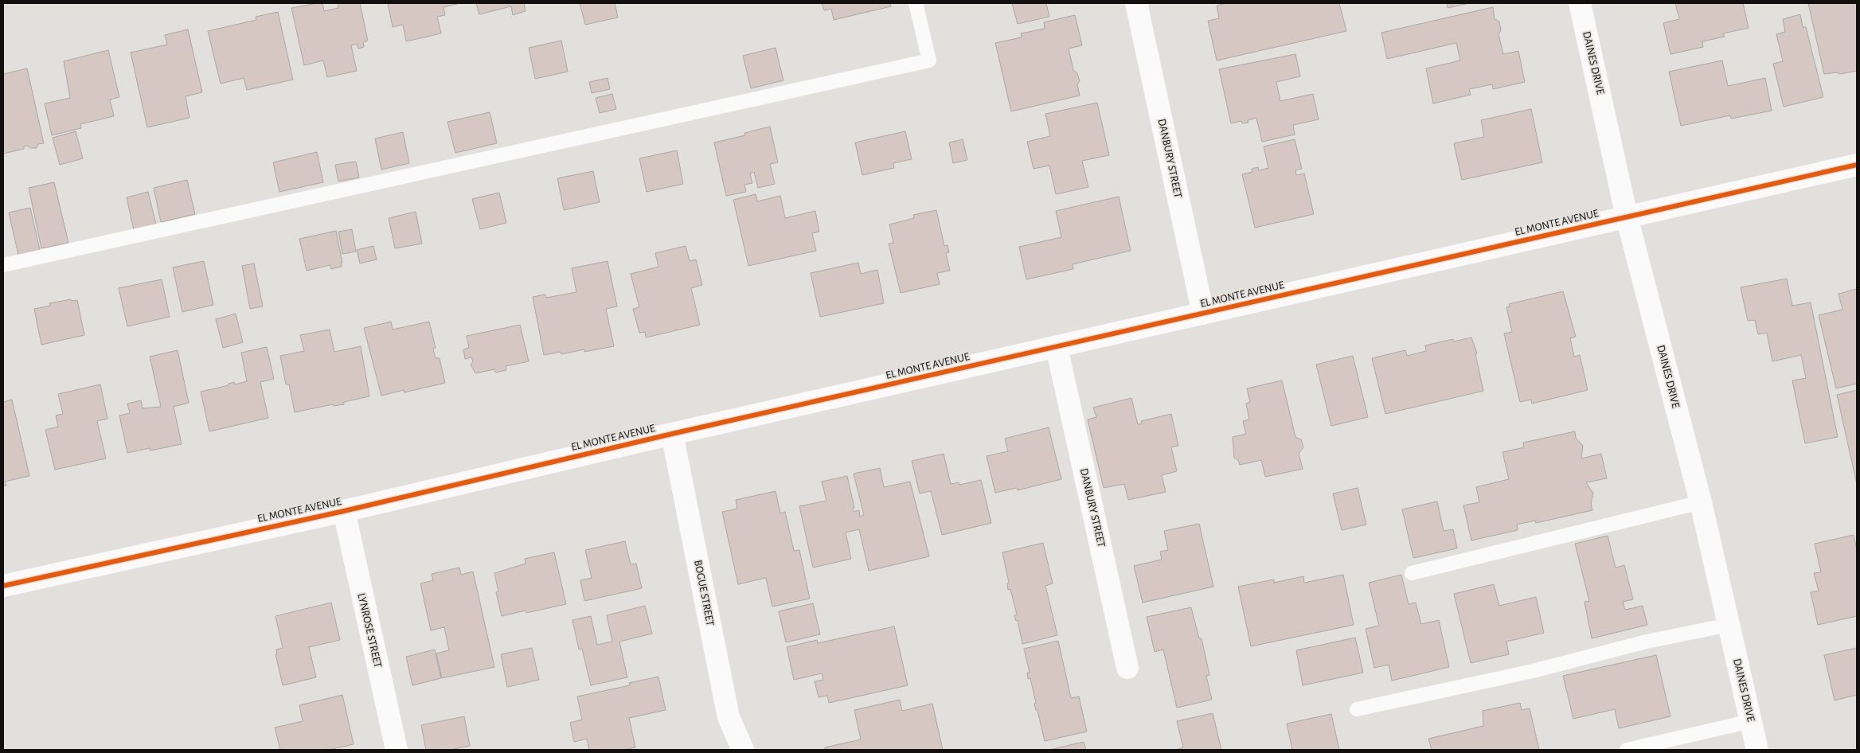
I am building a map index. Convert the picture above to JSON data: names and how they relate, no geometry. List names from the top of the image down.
{
  "streets": {
    "street": [
      "DAINES DRIVE",
      "DANBURY STREET",
      "EL MONTE AVENUE",
      "BOGUE STREET",
      "LYNROSE STREET"
    ]
  },
  "crossings": [
    ["DAINES DRIVE", "EL MONTE AVENUE"],
    ["DANBURY STREET", "EL MONTE AVENUE"],
    ["EL MONTE AVENUE", "BOGUE STREET"],
    ["EL MONTE AVENUE", "LYNROSE STREET"]
  ]
}
